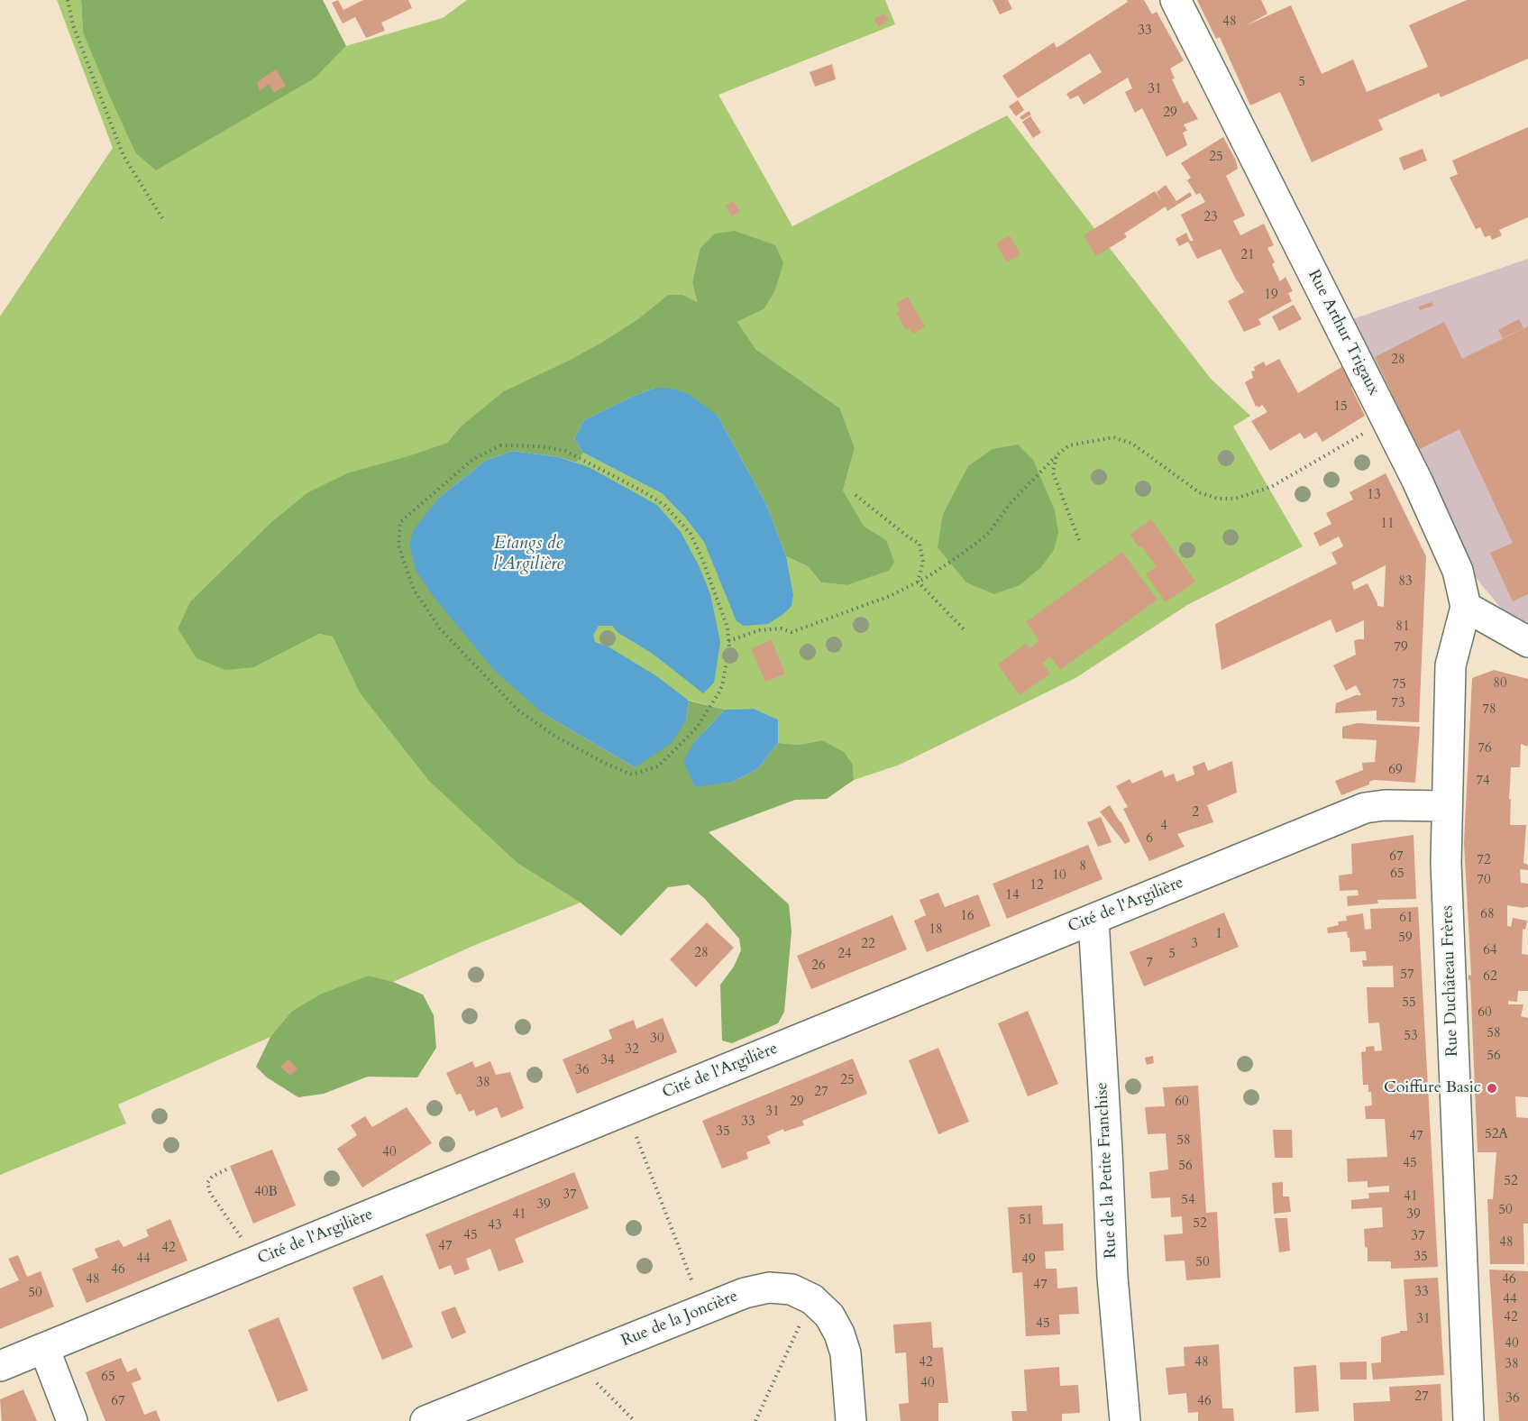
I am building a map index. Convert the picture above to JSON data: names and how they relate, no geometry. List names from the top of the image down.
{
  "streets": {
    "street": [
      "Rue Arthur Trigaux",
      "Cité de l'Argilière",
      "Rue Duchâteau Frères",
      "Rue de la Petite Franchise",
      "Rue de la Joncière"
    ]
  },
  "crossings": [
    ["Rue Arthur Trigaux", "Rue Duchâteau Frères"],
    ["Cité de l'Argilière", "Rue Duchâteau Frères"],
    ["Cité de l'Argilière", "Rue de la Petite Franchise"]
  ],
  "water": ["Etangs de l'Argilière"],
  "places": ["Coiffure Basic"],
  "house_numbers": [
    "48",
    "33",
    "5",
    "31",
    "29",
    "25",
    "23",
    "21",
    "19",
    "28",
    "15",
    "13",
    "11",
    "83",
    "81",
    "79",
    "80",
    "75",
    "73",
    "78",
    "76",
    "69",
    "74",
    "2",
    "4",
    "6",
    "67",
    "72",
    "8",
    "65",
    "10",
    "70",
    "12",
    "14",
    "68",
    "16",
    "61",
    "18",
    "1",
    "59",
    "22",
    "3",
    "64",
    "28",
    "24",
    "5",
    "7",
    "26",
    "57",
    "62",
    "55",
    "60",
    "58",
    "53",
    "30",
    "32",
    "56",
    "34",
    "36",
    "25",
    "38",
    "27",
    "29",
    "60",
    "31",
    "33",
    "35",
    "52A",
    "47",
    "58",
    "40",
    "45",
    "56",
    "52",
    "40B",
    "37",
    "41",
    "54",
    "39",
    "50",
    "41",
    "39",
    "51",
    "52",
    "43",
    "45",
    "37",
    "48",
    "47",
    "42",
    "35",
    "44",
    "49",
    "50",
    "46",
    "48",
    "46",
    "47",
    "33",
    "50",
    "44",
    "42",
    "31",
    "45",
    "40",
    "42",
    "48",
    "38",
    "65",
    "40",
    "27",
    "36",
    "67",
    "46"
  ]
}
